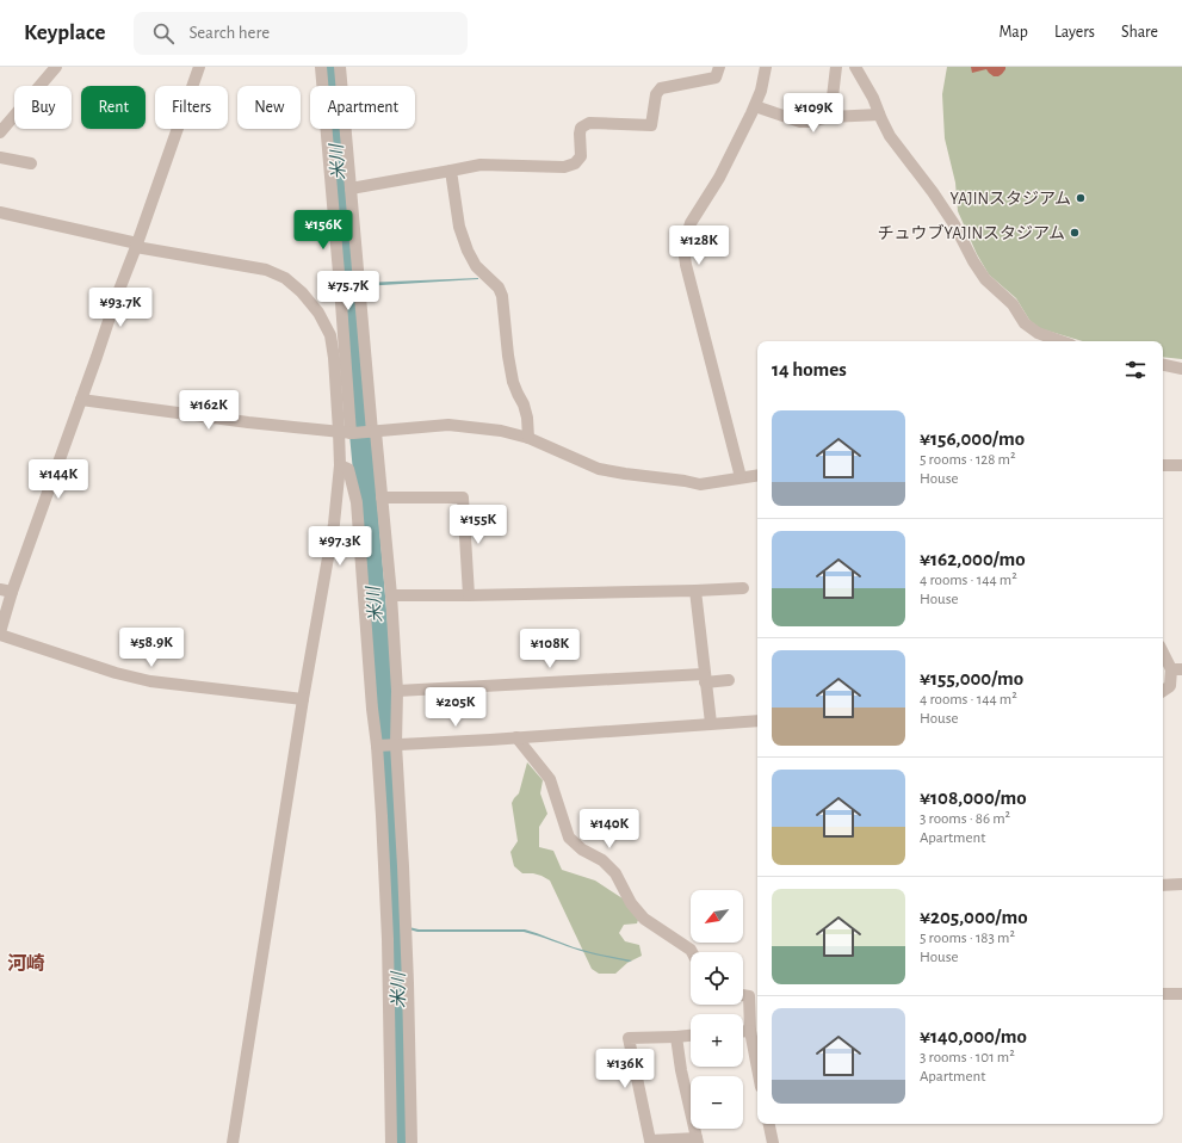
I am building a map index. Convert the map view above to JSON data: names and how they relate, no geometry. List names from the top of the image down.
{
  "districts": ["河崎"],
  "water": ["米川"],
  "places": ["YAJINスタジアム", "チュウブYAJINスタジアム"],
  "north": "bottom left",
  "page": {
    "header": "Keyplace",
    "search": "Search here",
    "nav": ["Map", "Layers", "Share"],
    "chip": [
      "Buy",
      "Rent",
      "Filters",
      "New",
      "Apartment"
    ],
    "price": [
      "¥109K",
      "¥156K",
      "¥128K",
      "¥75.7K",
      "¥93.7K",
      "¥162K",
      "¥144K",
      "¥155K",
      "¥97.3K",
      "¥58.9K",
      "¥108K",
      "¥205K",
      "¥140K",
      "¥136K"
    ],
    "heading": "14 homes",
    "list": [
      {
        "name": "¥156,000/mo",
        "note": "5 rooms · 128 m² · House"
      },
      {
        "name": "¥162,000/mo",
        "note": "4 rooms · 144 m² · House"
      },
      {
        "name": "¥155,000/mo",
        "note": "4 rooms · 144 m² · House"
      },
      {
        "name": "¥108,000/mo",
        "note": "3 rooms · 86 m² · Apartment"
      },
      {
        "name": "¥205,000/mo",
        "note": "5 rooms · 183 m² · House"
      },
      {
        "name": "¥140,000/mo",
        "note": "3 rooms · 101 m² · Apartment"
      }
    ],
    "map_buttons": ["+", "−"]
  }
}
